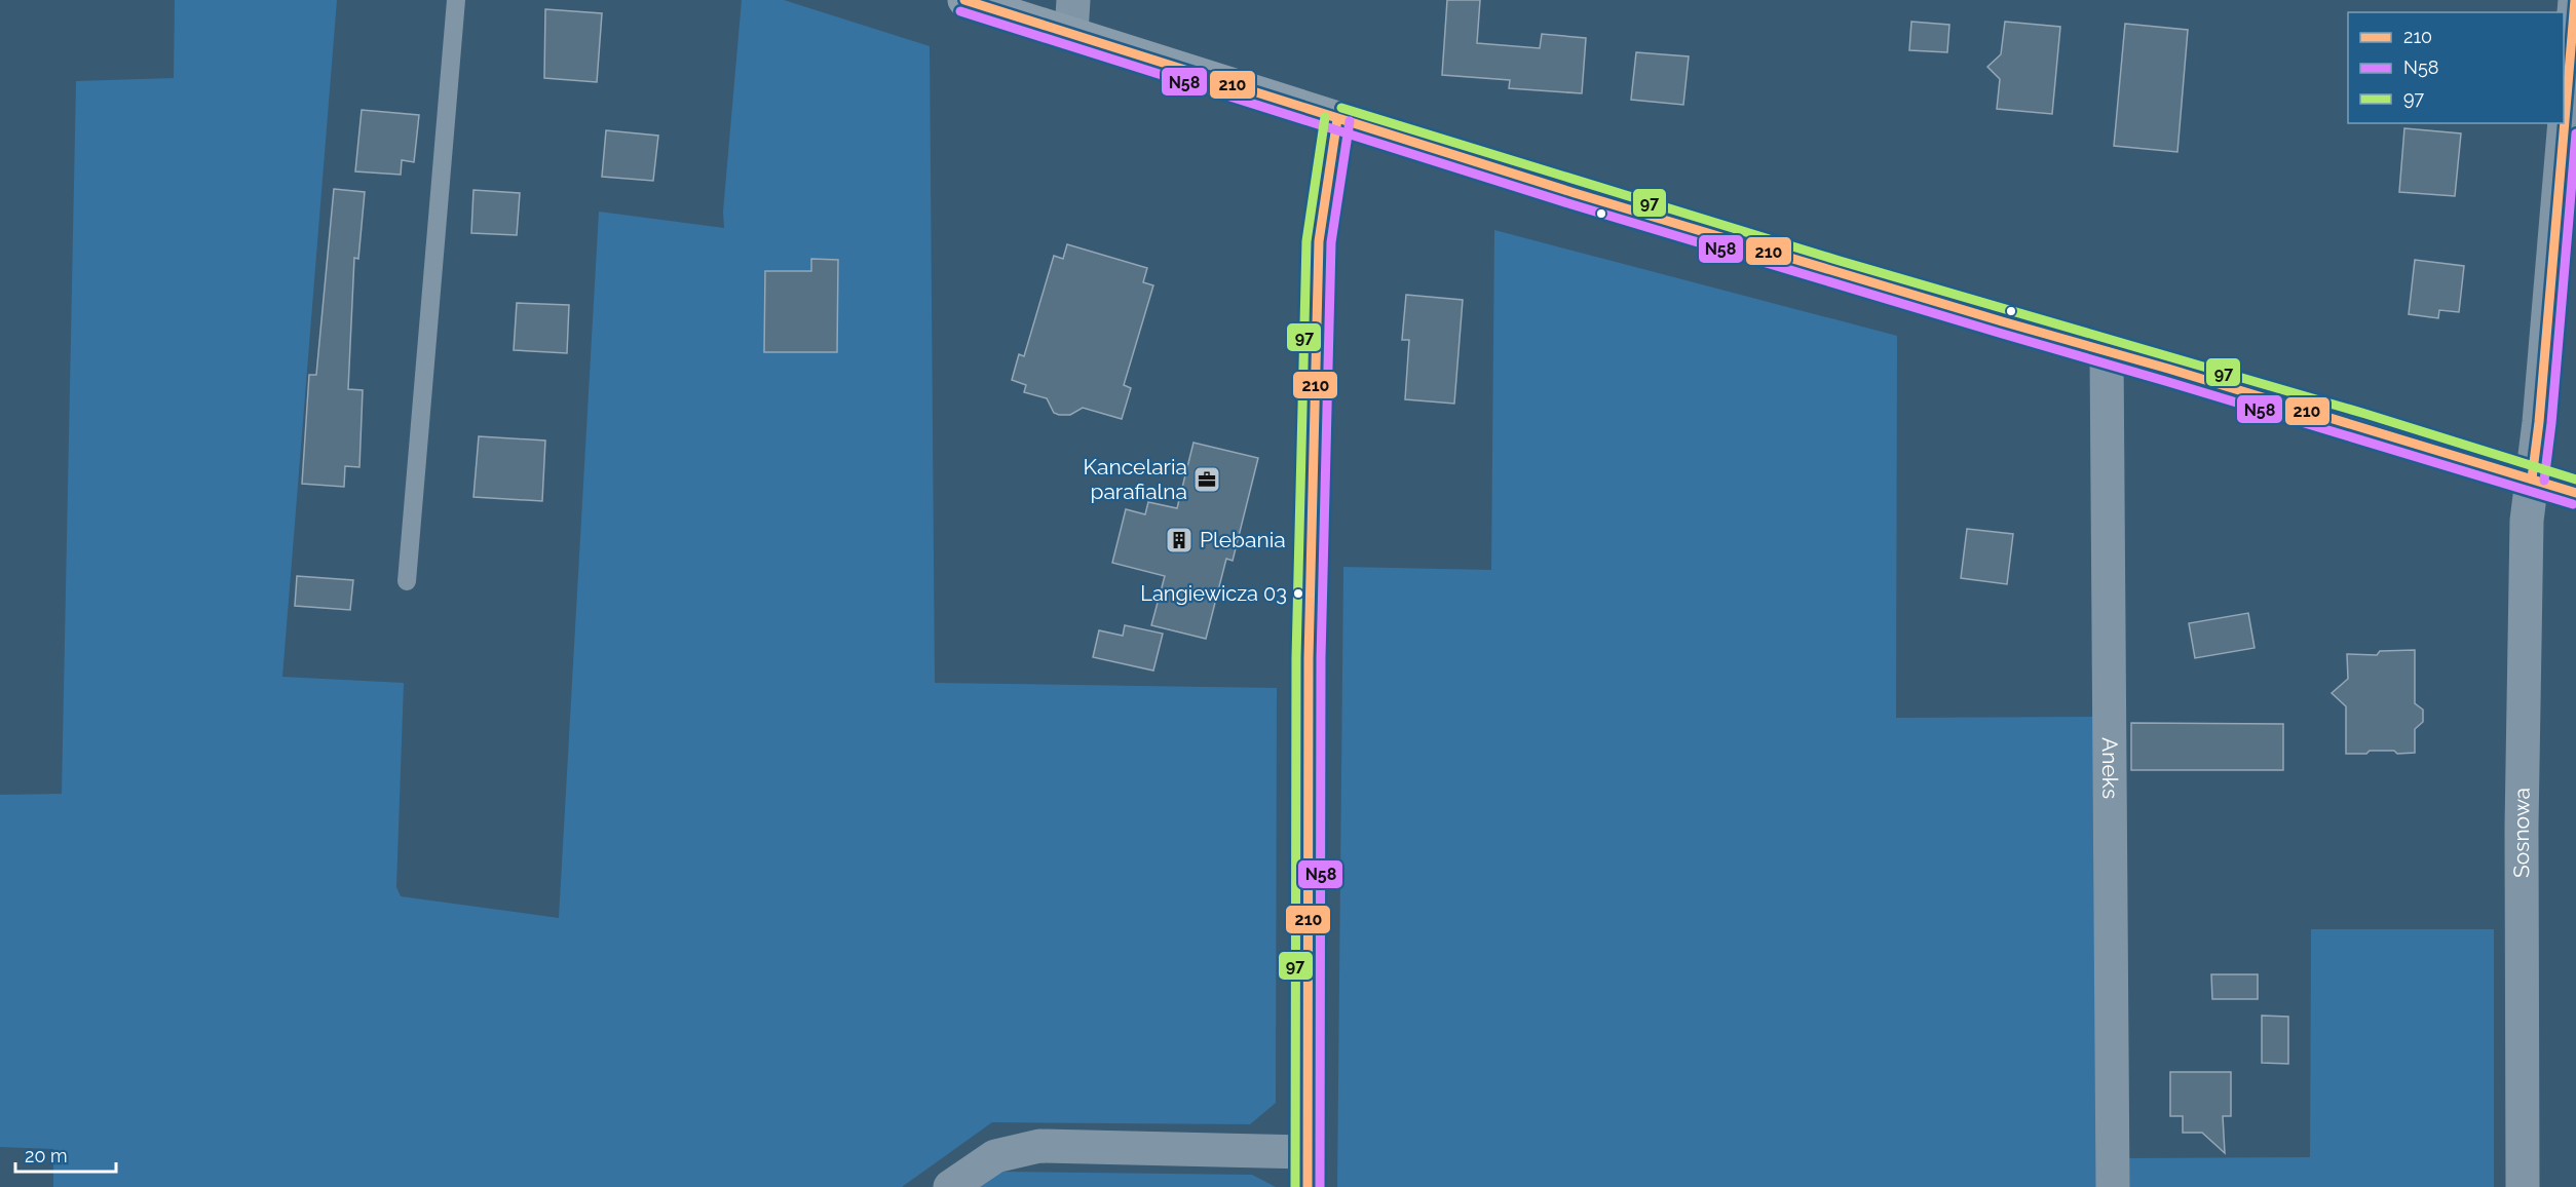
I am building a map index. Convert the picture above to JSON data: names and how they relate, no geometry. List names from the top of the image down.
{
  "streets": {
    "street": ["Aneks", "Sosnowa"]
  },
  "places": {
    "office": ["Kancelaria parafialna"],
    "building": ["Plebania"],
    "other": ["Langiewicza 03"]
  },
  "lines": ["transit line 210", "transit line N58", "transit line 97"],
  "legend": ["210", "N58", "97"],
  "scale_bar": "20 m"
}
